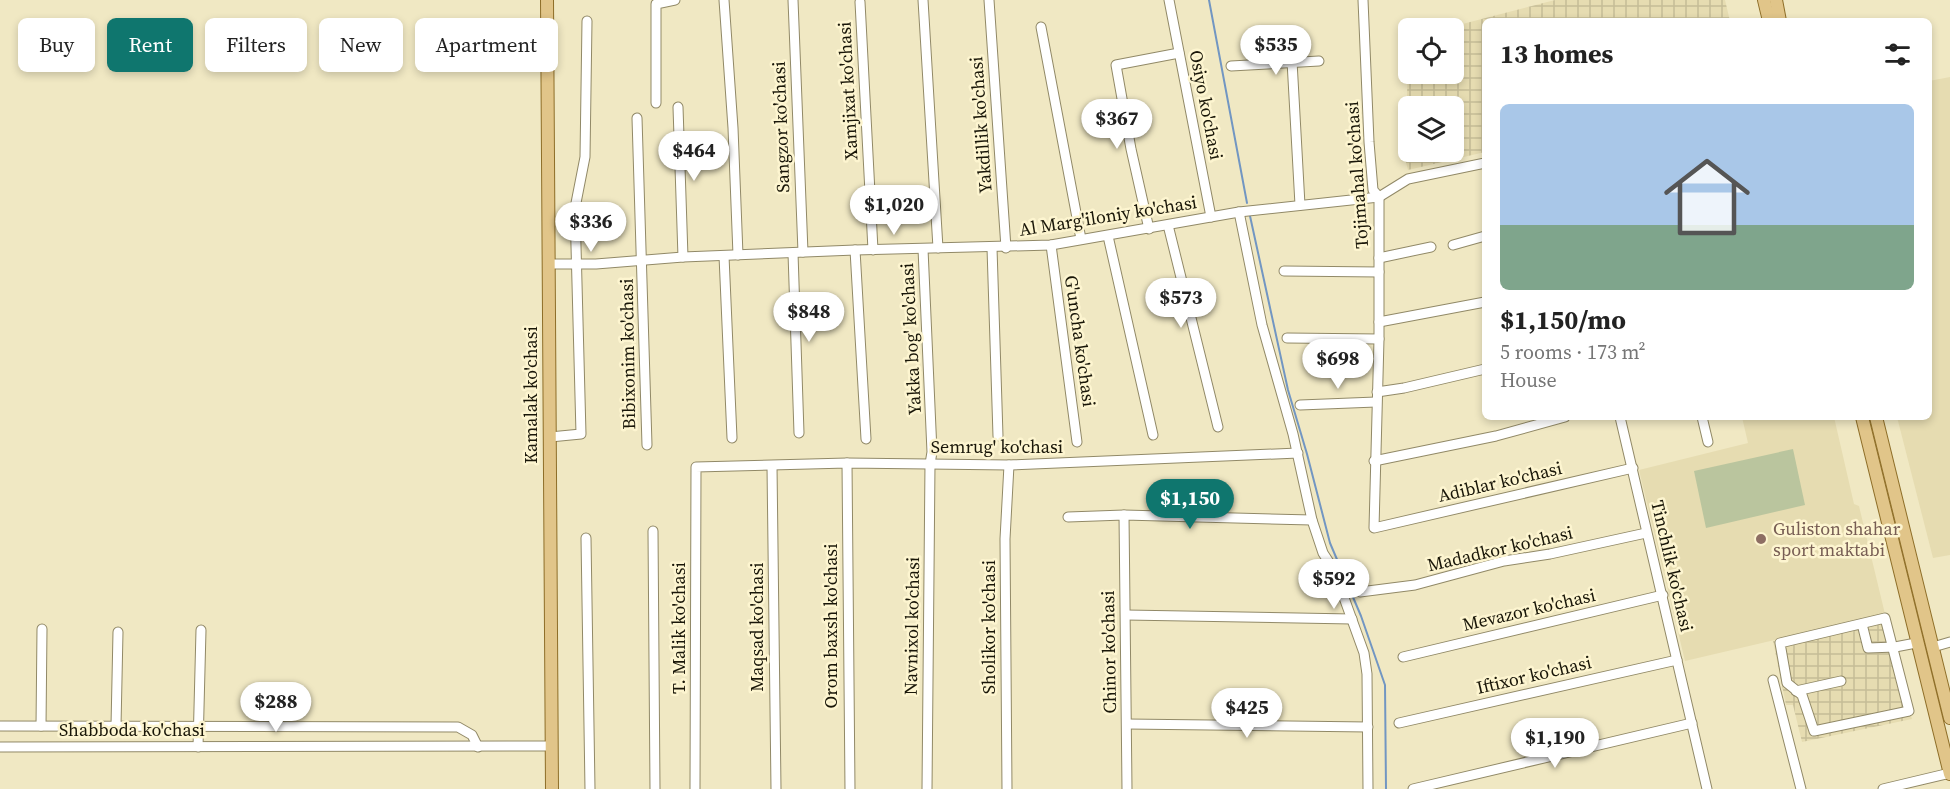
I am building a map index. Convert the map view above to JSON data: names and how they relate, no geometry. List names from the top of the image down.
{
  "streets": {
    "main road": ["Kamalak ko'chasi"],
    "street": [
      "Xamjixat ko'chasi",
      "Osiyo ko'chasi",
      "Yakdillik ko'chasi",
      "Sangzor ko'chasi",
      "Tojimahal ko'chasi",
      "Al Marg'iloniy ko'chasi",
      "Yakka bog' ko'chasi",
      "G'uncha ko'chasi",
      "Bibixonim ko'chasi",
      "Semrug' ko'chasi",
      "Adiblar ko'chasi",
      "Madadkor ko'chasi",
      "Tinchlik ko'chasi",
      "Mevazor ko'chasi",
      "Orom baxsh ko'chasi",
      "Navnixol ko'chasi",
      "Maqsad ko'chasi",
      "Sholikor ko'chasi",
      "T. Malik ko'chasi",
      "Chinor ko'chasi",
      "Iftixor ko'chasi",
      "Shabboda ko'chasi"
    ]
  },
  "crossings": [
    ["Xamjixat ko'chasi", "Al Marg'iloniy ko'chasi"],
    ["Osiyo ko'chasi", "Al Marg'iloniy ko'chasi"],
    ["Yakdillik ko'chasi", "Al Marg'iloniy ko'chasi"],
    ["Sangzor ko'chasi", "Al Marg'iloniy ko'chasi"],
    ["Tojimahal ko'chasi", "Al Marg'iloniy ko'chasi"],
    ["Tojimahal ko'chasi", "Adiblar ko'chasi"],
    ["Al Marg'iloniy ko'chasi", "Yakka bog' ko'chasi"],
    ["Al Marg'iloniy ko'chasi", "G'uncha ko'chasi"],
    ["Al Marg'iloniy ko'chasi", "Bibixonim ko'chasi"],
    ["Al Marg'iloniy ko'chasi", "Kamalak ko'chasi"],
    ["Yakka bog' ko'chasi", "Semrug' ko'chasi"],
    ["Yakka bog' ko'chasi", "Navnixol ko'chasi"],
    ["Kamalak ko'chasi", "Shabboda ko'chasi"],
    ["Semrug' ko'chasi", "Orom baxsh ko'chasi"],
    ["Semrug' ko'chasi", "Navnixol ko'chasi"],
    ["Semrug' ko'chasi", "Maqsad ko'chasi"],
    ["Semrug' ko'chasi", "Sholikor ko'chasi"],
    ["Semrug' ko'chasi", "T. Malik ko'chasi"],
    ["Adiblar ko'chasi", "Tinchlik ko'chasi"],
    ["Madadkor ko'chasi", "Tinchlik ko'chasi"],
    ["Tinchlik ko'chasi", "Mevazor ko'chasi"],
    ["Tinchlik ko'chasi", "Iftixor ko'chasi"]
  ],
  "places": ["Guliston shahar sport maktabi"],
  "page": {
    "chip": [
      "Buy",
      "Rent",
      "Filters",
      "New",
      "Apartment"
    ],
    "heading": "13 homes",
    "price": [
      "$535",
      "$367",
      "$464",
      "$1,020",
      "$336",
      "$573",
      "$848",
      "$698",
      "$1,150",
      "$592",
      "$288",
      "$425",
      "$1,190"
    ],
    "list": [
      {
        "name": "$1,150/mo",
        "note": "5 rooms · 173 m² · House"
      }
    ]
  }
}
